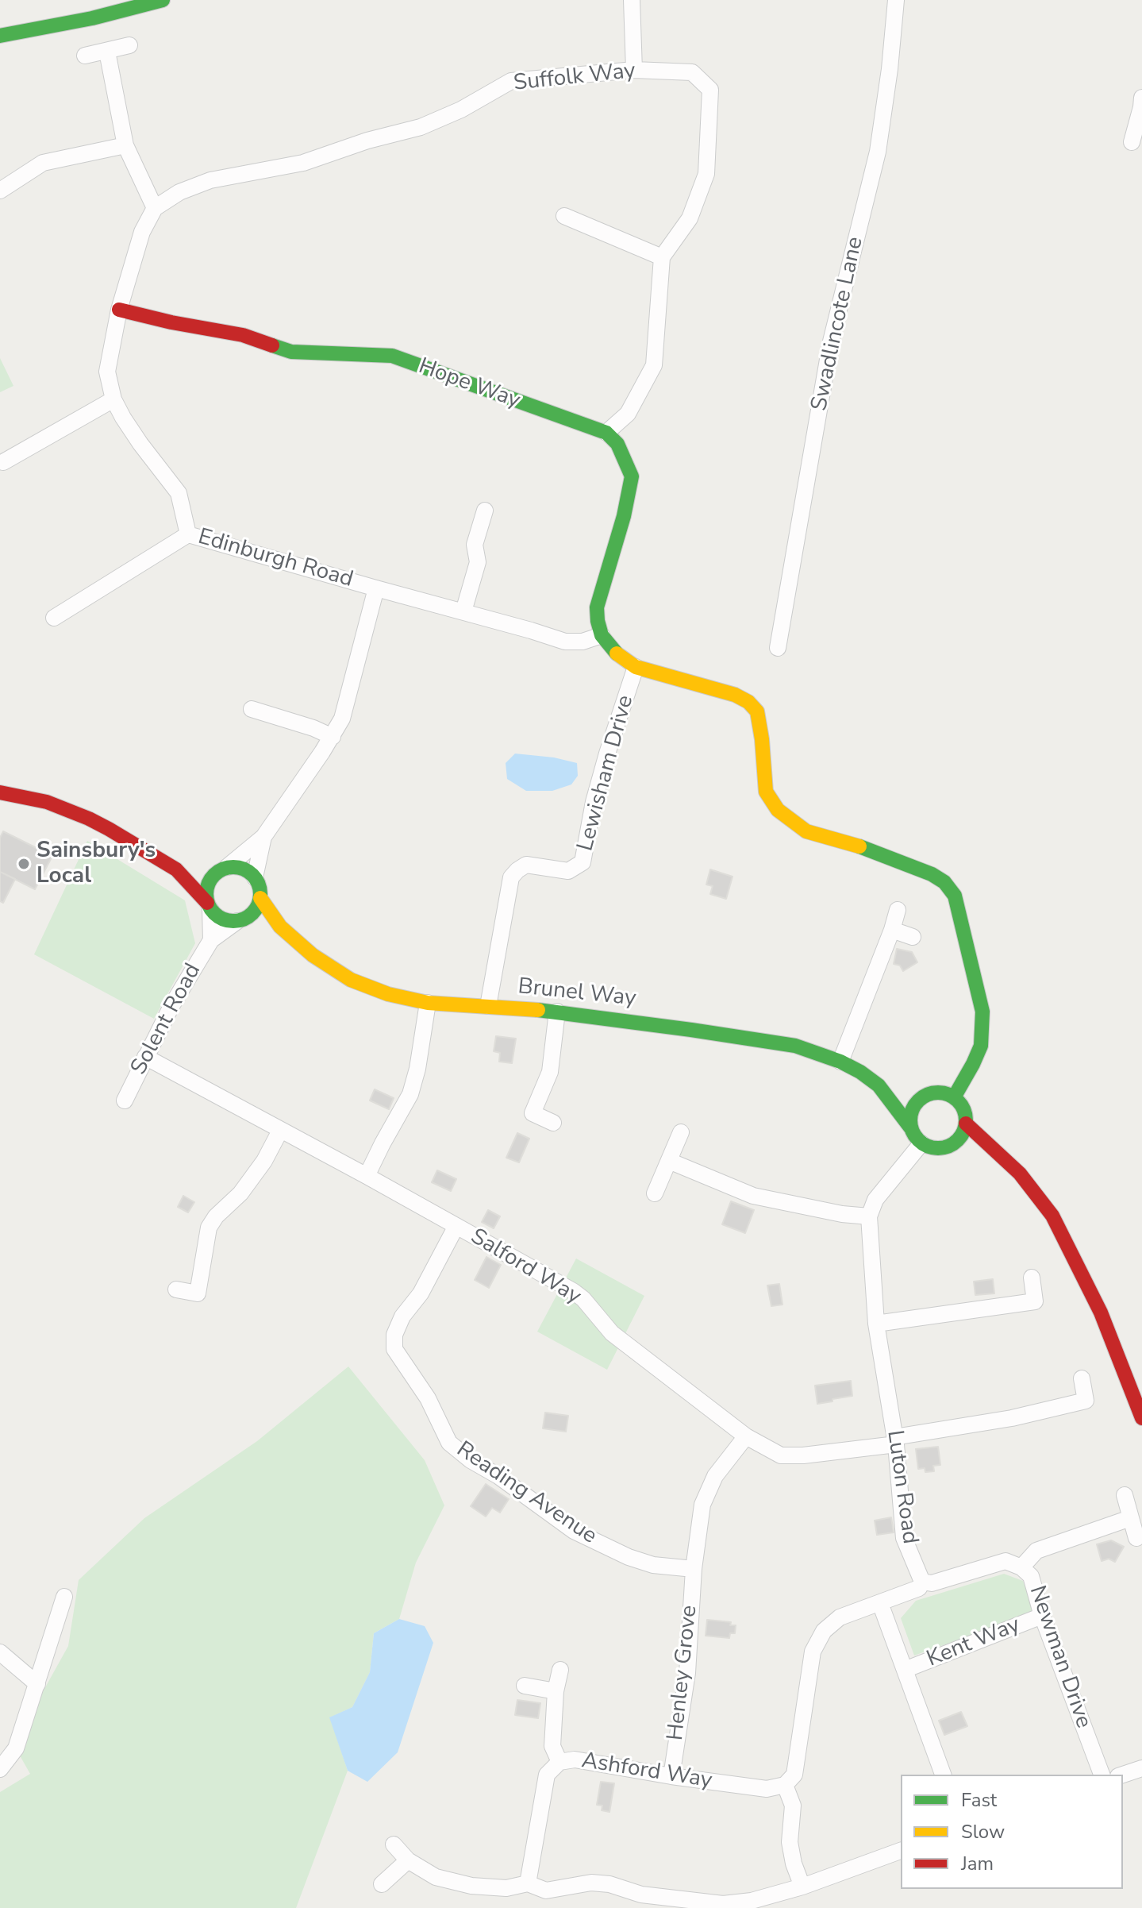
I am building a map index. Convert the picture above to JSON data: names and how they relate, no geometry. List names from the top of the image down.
{
  "streets": {
    "main road": ["Hope Way", "Brunel Way"],
    "street": [
      "Suffolk Way",
      "Swadlincote Lane",
      "Edinburgh Road",
      "Lewisham Drive",
      "Solent Road",
      "Salford Way",
      "Luton Road",
      "Reading Avenue",
      "Kent Way",
      "Newman Drive",
      "Henley Grove",
      "Ashford Way"
    ]
  },
  "crossings": [
    ["Hope Way", "Edinburgh Road"],
    ["Lewisham Drive", "Brunel Way"],
    ["Brunel Way", "Solent Road"],
    ["Solent Road", "Salford Way"],
    ["Salford Way", "Luton Road"],
    ["Salford Way", "Reading Avenue"],
    ["Salford Way", "Henley Grove"],
    ["Luton Road", "Newman Drive"],
    ["Reading Avenue", "Henley Grove"],
    ["Kent Way", "Newman Drive"],
    ["Henley Grove", "Ashford Way"]
  ],
  "places": ["Sainsbury's Local"],
  "legend": ["Fast", "Slow", "Jam"]
}
